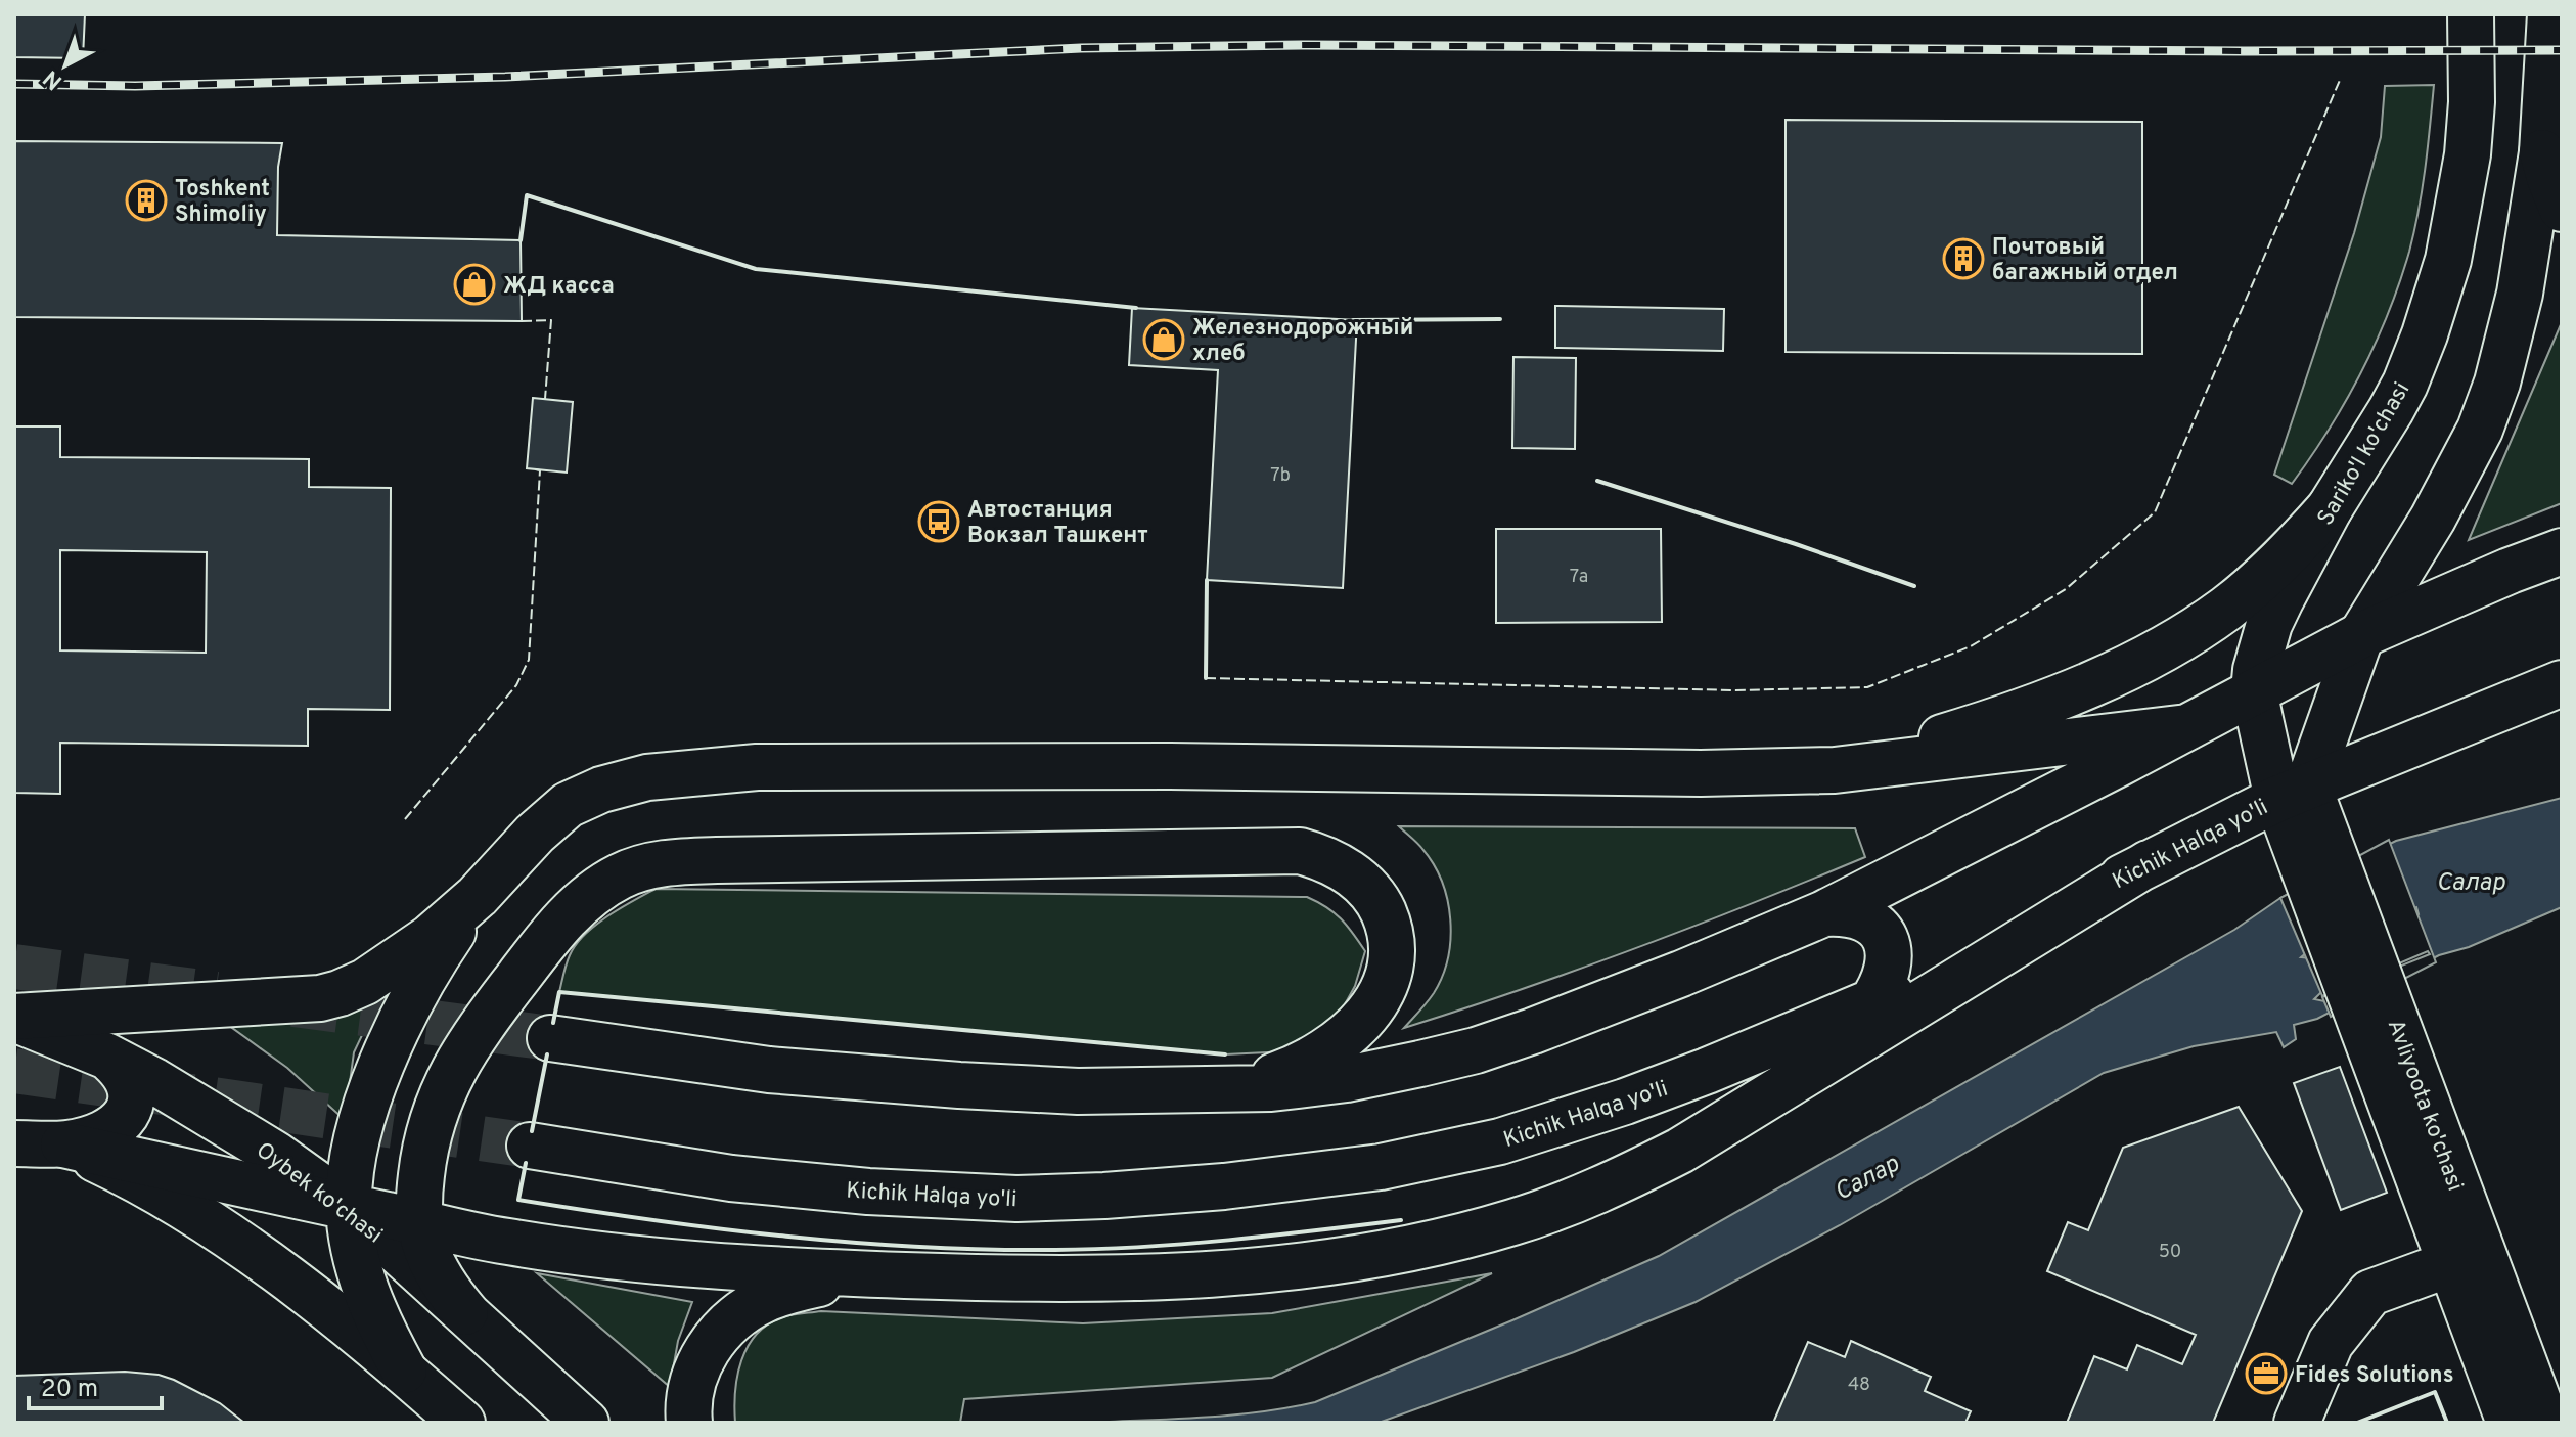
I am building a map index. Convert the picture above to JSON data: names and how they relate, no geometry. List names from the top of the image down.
{
  "streets": {
    "main road": [
      "Sariko'l ko'chasi",
      "Kichik Halqa yo'li",
      "Avliyoota ko'chasi",
      "Oybek ko'chasi"
    ]
  },
  "crossings": [
    ["Sariko'l ko'chasi", "Avliyoota ko'chasi"],
    ["Kichik Halqa yo'li", "Avliyoota ko'chasi"]
  ],
  "water": ["Салар"],
  "places": {
    "building": ["Toshkent Shimoliy", "Почтовый багажный отдел"],
    "shop": ["ЖД касса", "Железнодорожный хлеб"],
    "bus stop": ["Автостанция Вокзал Ташкент"],
    "office": ["Fides Solutions"]
  },
  "house_numbers": [
    "7b",
    "7a",
    "50",
    "48"
  ],
  "scale_bar": "20 m",
  "north": "bottom left"
}
